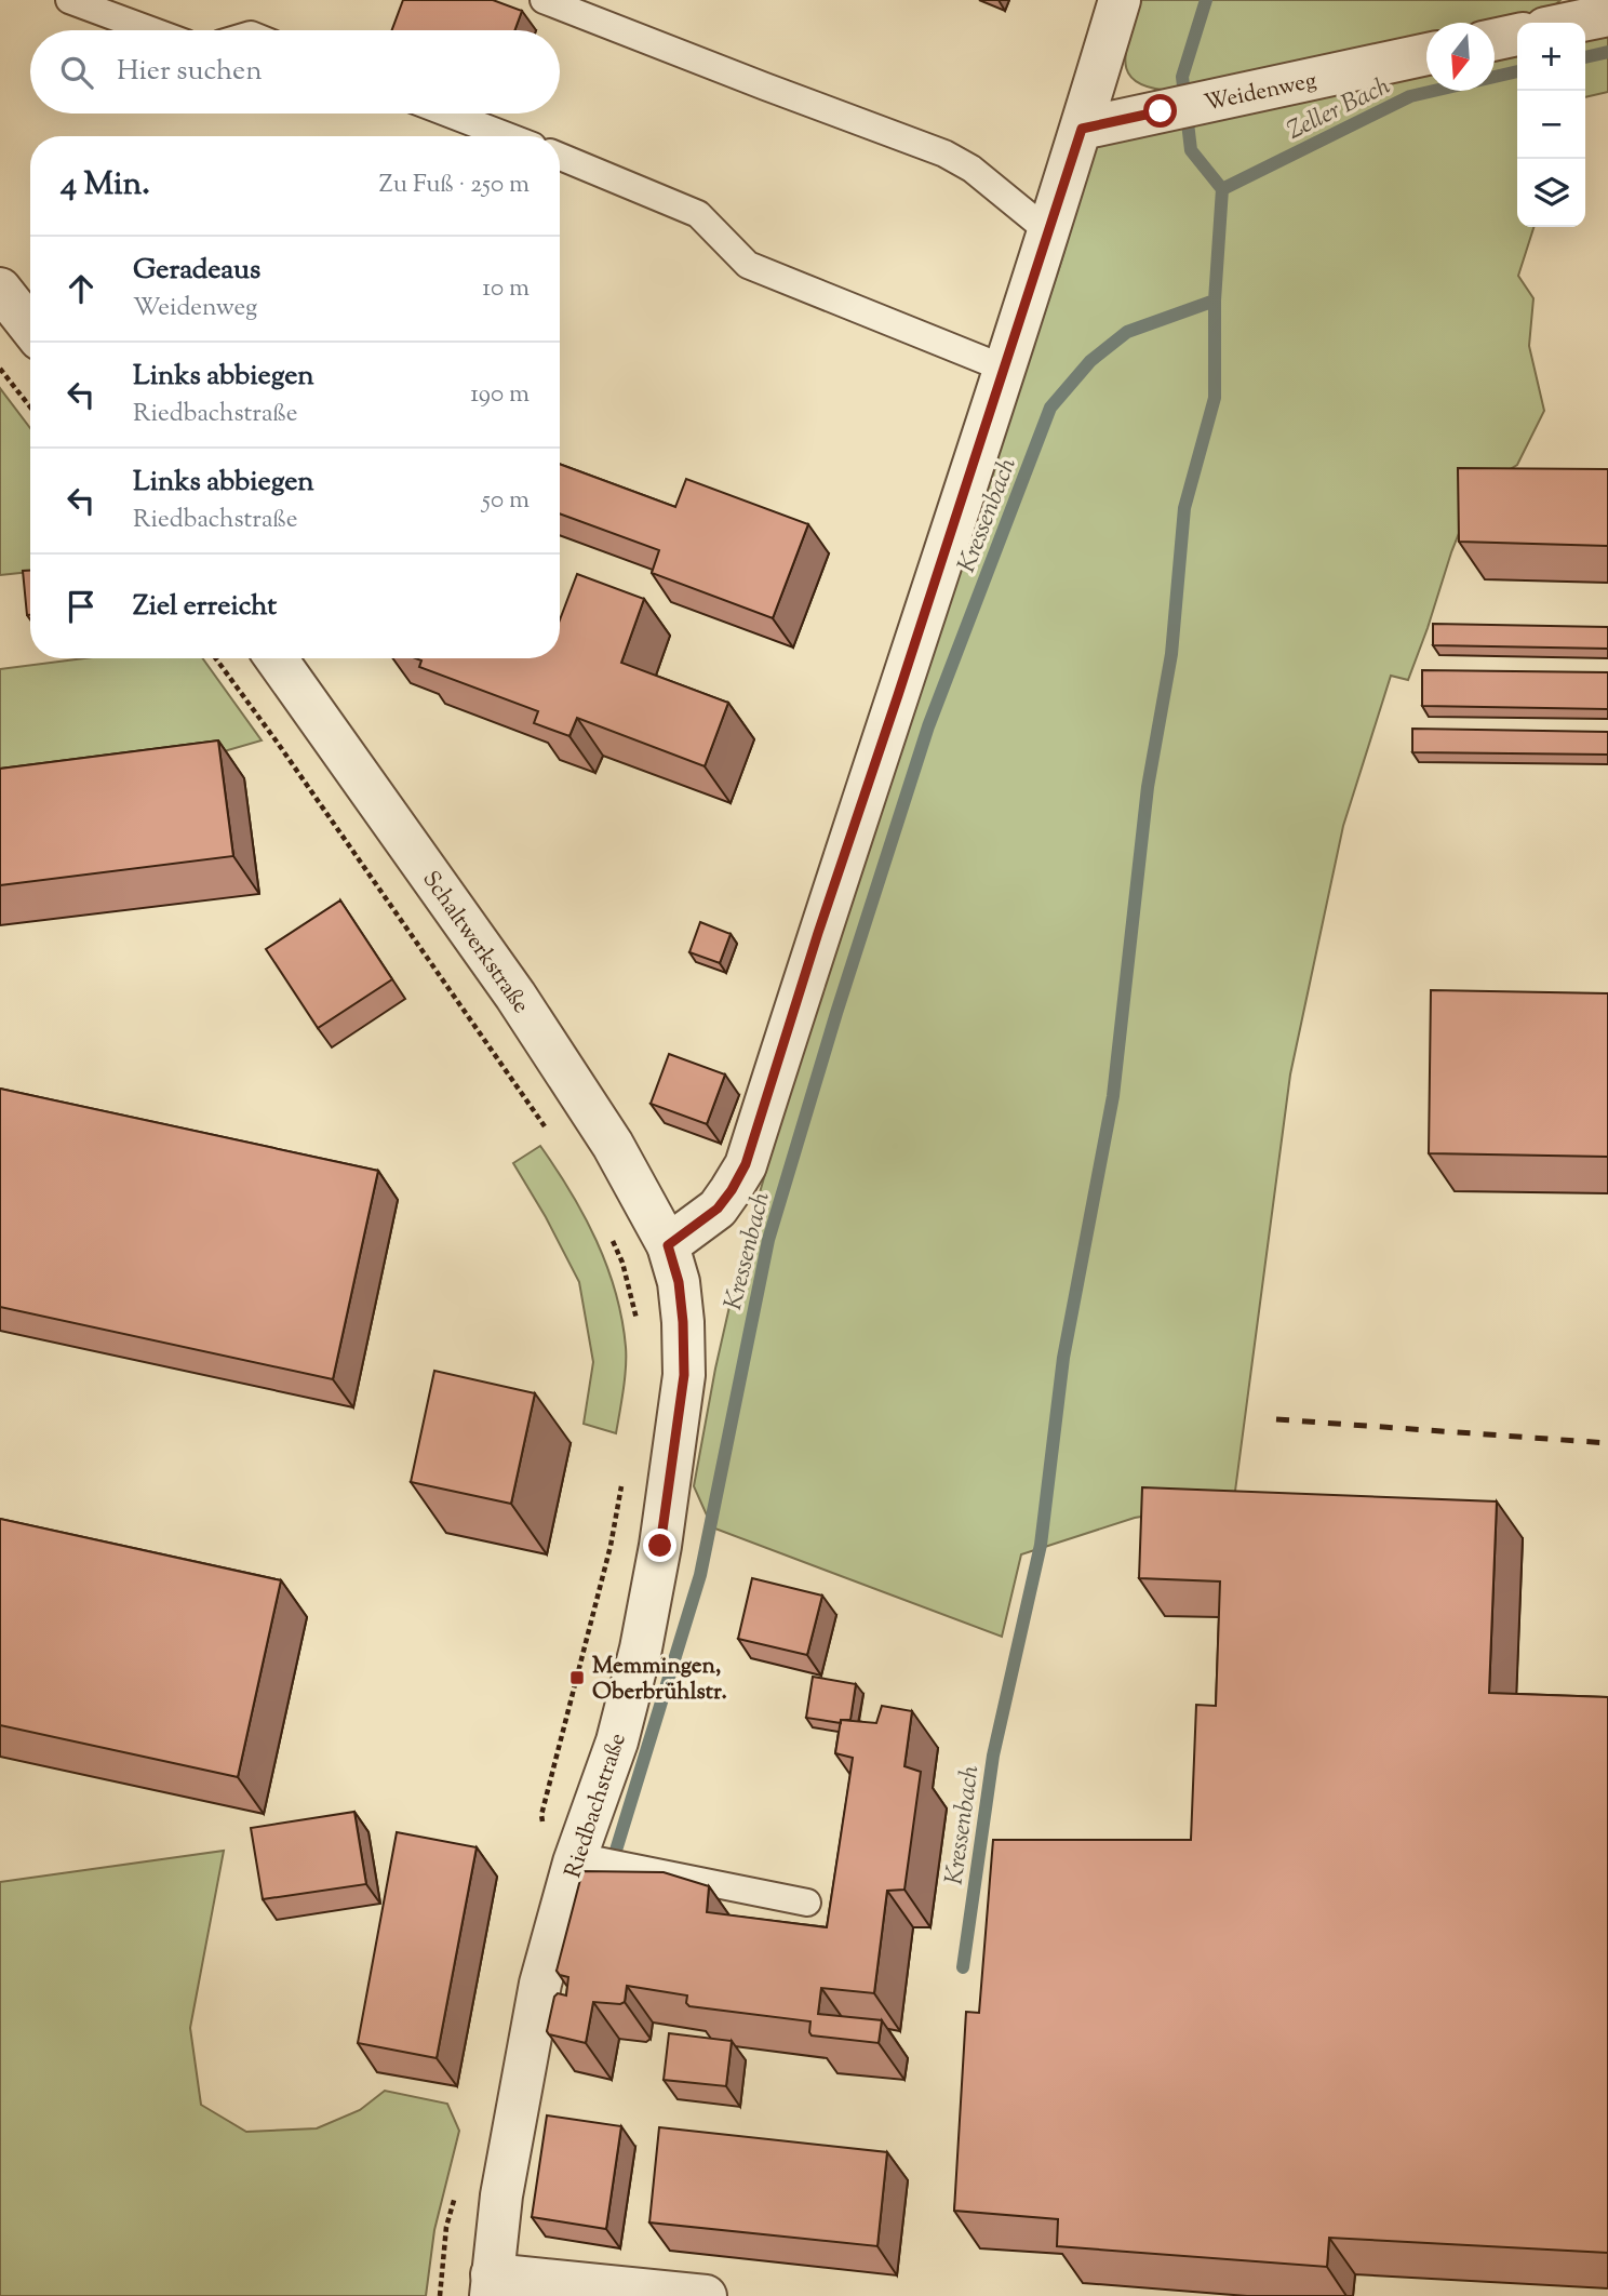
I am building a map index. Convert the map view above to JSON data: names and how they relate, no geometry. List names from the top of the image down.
{
  "streets": {
    "street": ["Weidenweg", "Schaltwerkstraße", "Riedbachstraße"]
  },
  "crossings": [
    ["Schaltwerkstraße", "Riedbachstraße"]
  ],
  "water": ["Zeller Bach", "Kressenbach"],
  "places": {
    "transit": ["Memmingen, Oberbrühlstr."]
  },
  "north": "bottom",
  "page": {
    "map_buttons": ["+", "−"],
    "search": "Hier suchen",
    "heading": ["4 Min.", "Zu Fuß · 250 m"],
    "list": [
      ["Geradeaus", "Weidenweg", "10 m"],
      ["Links abbiegen", "Riedbachstraße", "190 m"],
      ["Links abbiegen", "Riedbachstraße", "50 m"],
      "Ziel erreicht"
    ]
  }
}
